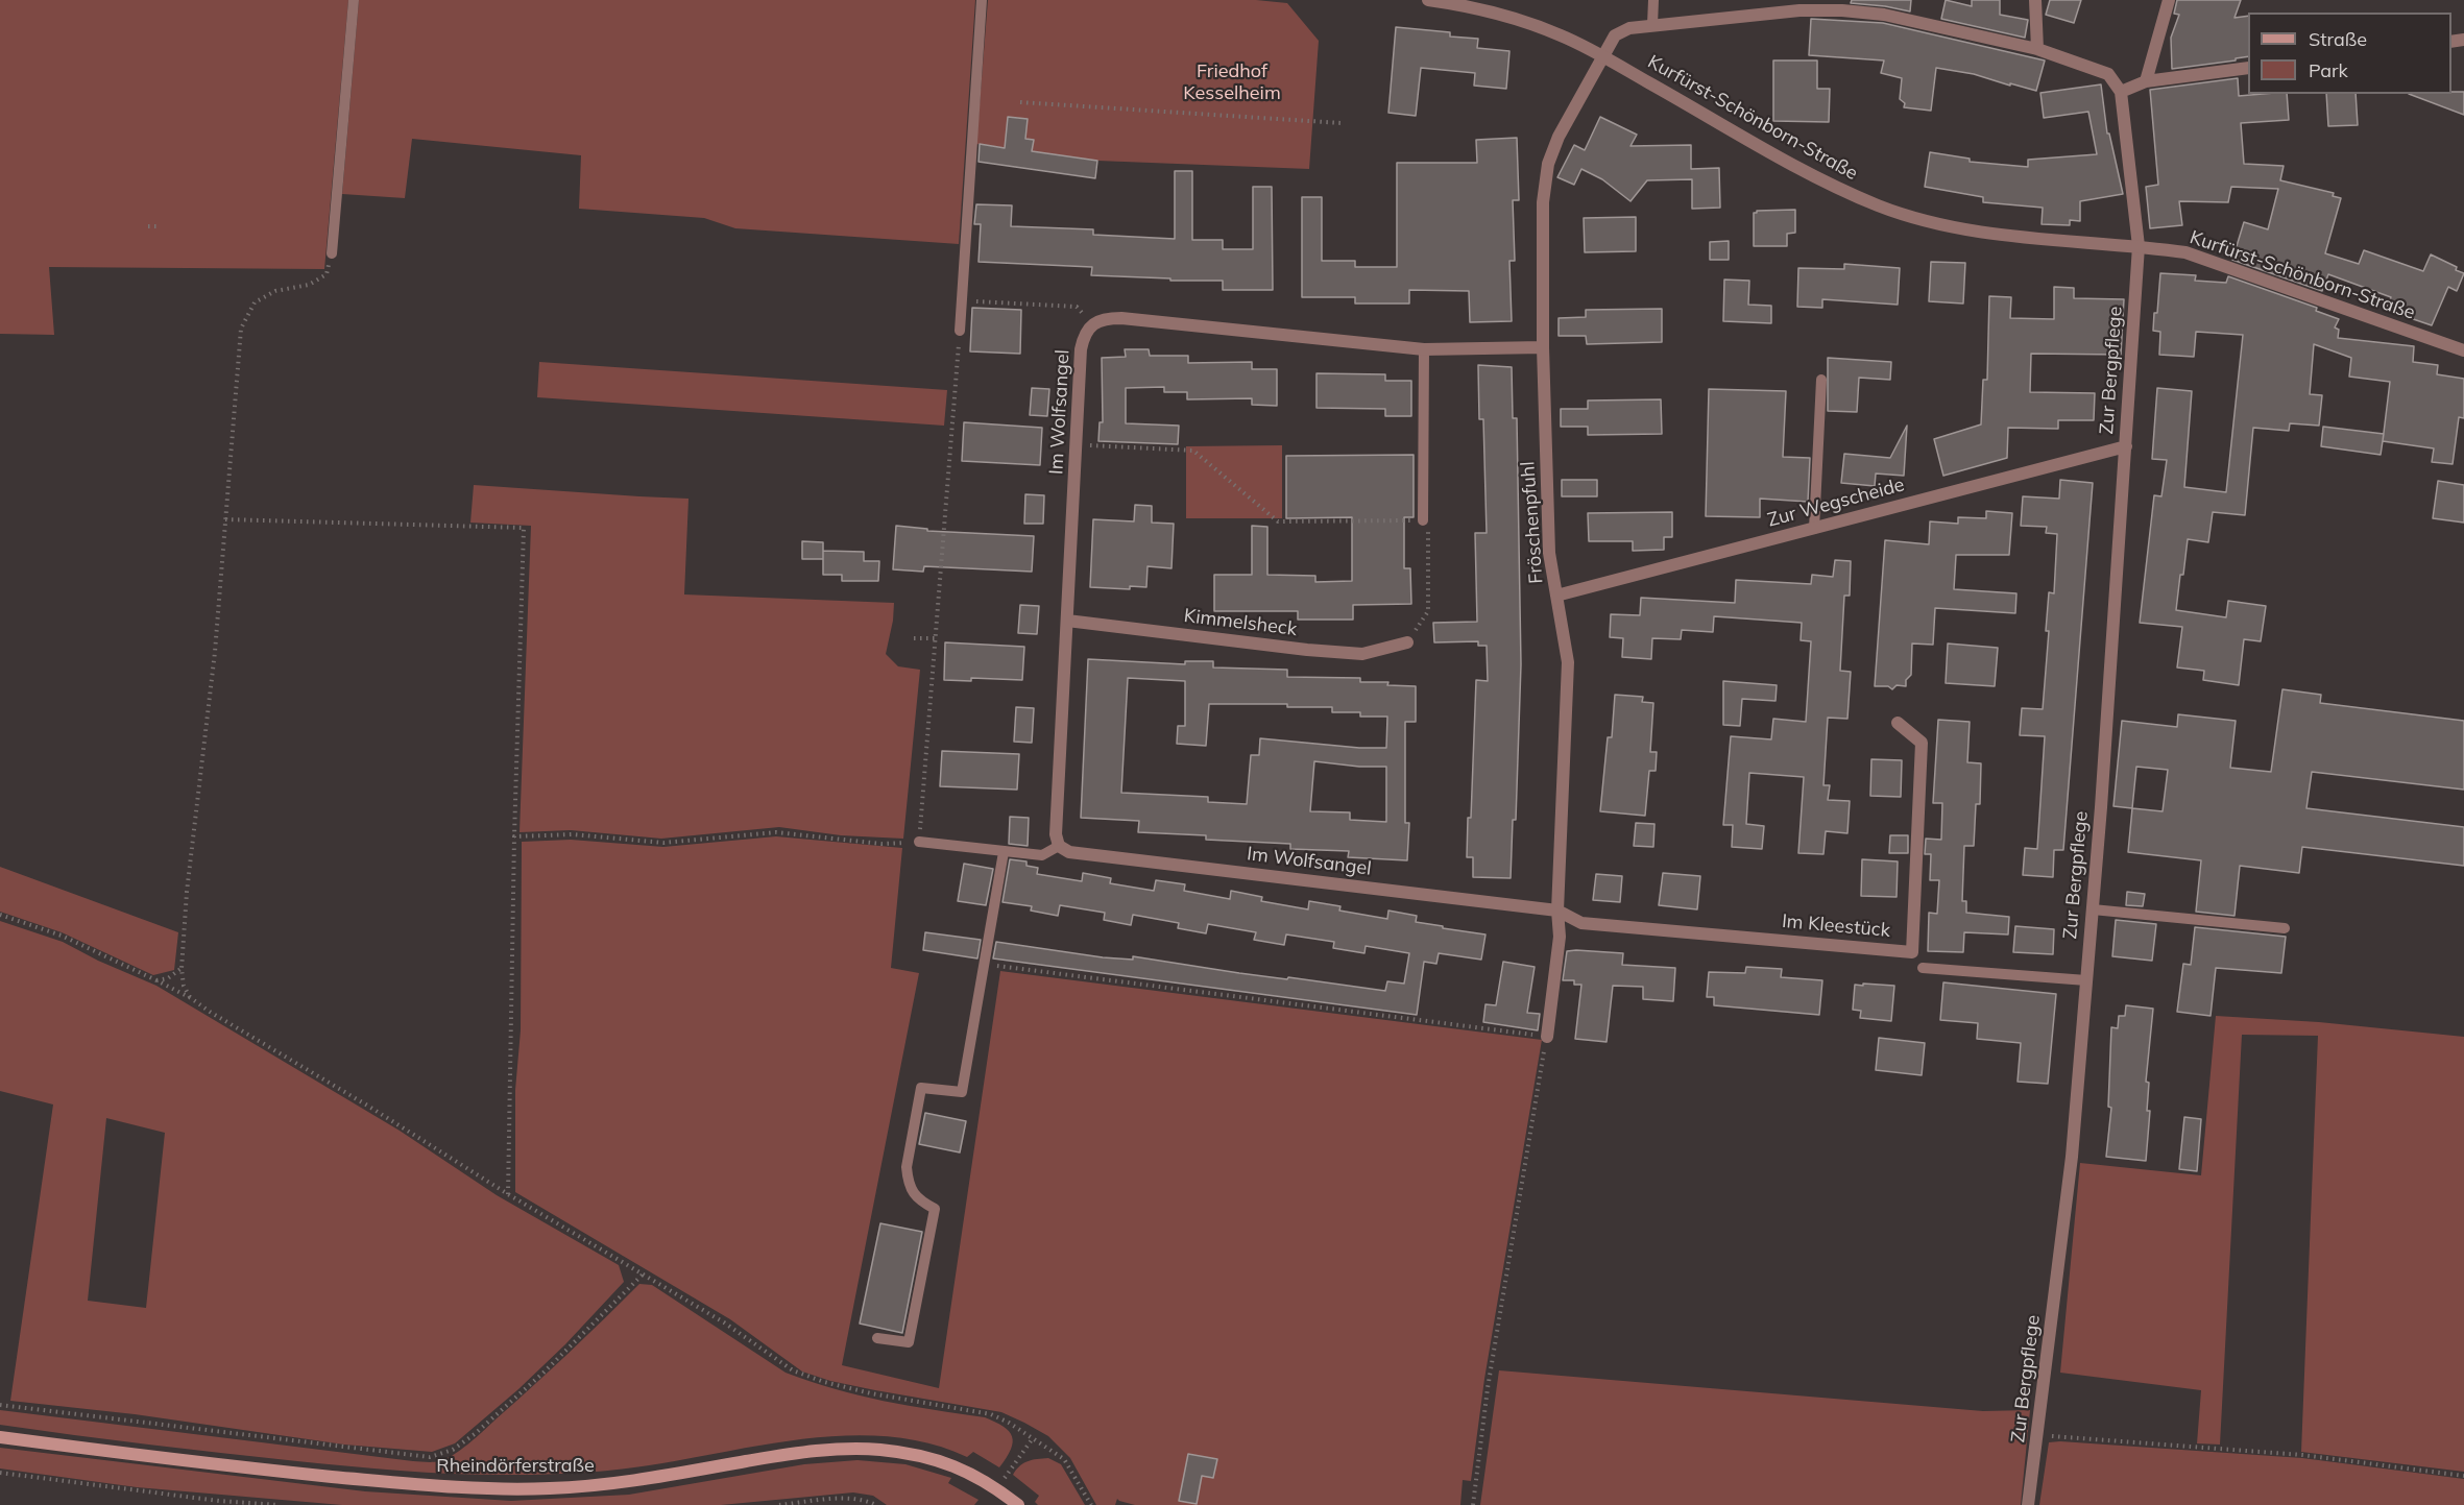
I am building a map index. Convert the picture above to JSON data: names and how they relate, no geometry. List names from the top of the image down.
{
  "streets": {
    "main road": ["Rheindörferstraße"],
    "street": [
      "Kurfürst-Schönborn-Straße",
      "Zur Bergpflege",
      "Im Wolfsangel",
      "Zur Wegscheide",
      "Fröschenpfuhl",
      "Kimmelsheck",
      "Im Kleestück"
    ]
  },
  "crossings": [
    ["Kurfürst-Schönborn-Straße", "Zur Bergpflege"],
    ["Kurfürst-Schönborn-Straße", "Fröschenpfuhl"],
    ["Zur Bergpflege", "Zur Wegscheide"],
    ["Zur Bergpflege", "Fröschenpfuhl"],
    ["Im Wolfsangel", "Fröschenpfuhl"],
    ["Im Wolfsangel", "Kimmelsheck"],
    ["Im Wolfsangel", "Im Kleestück"],
    ["Zur Wegscheide", "Fröschenpfuhl"],
    ["Fröschenpfuhl", "Im Kleestück"]
  ],
  "parks": ["Friedhof Kesselheim"],
  "legend": ["Straße", "Park"]
}
